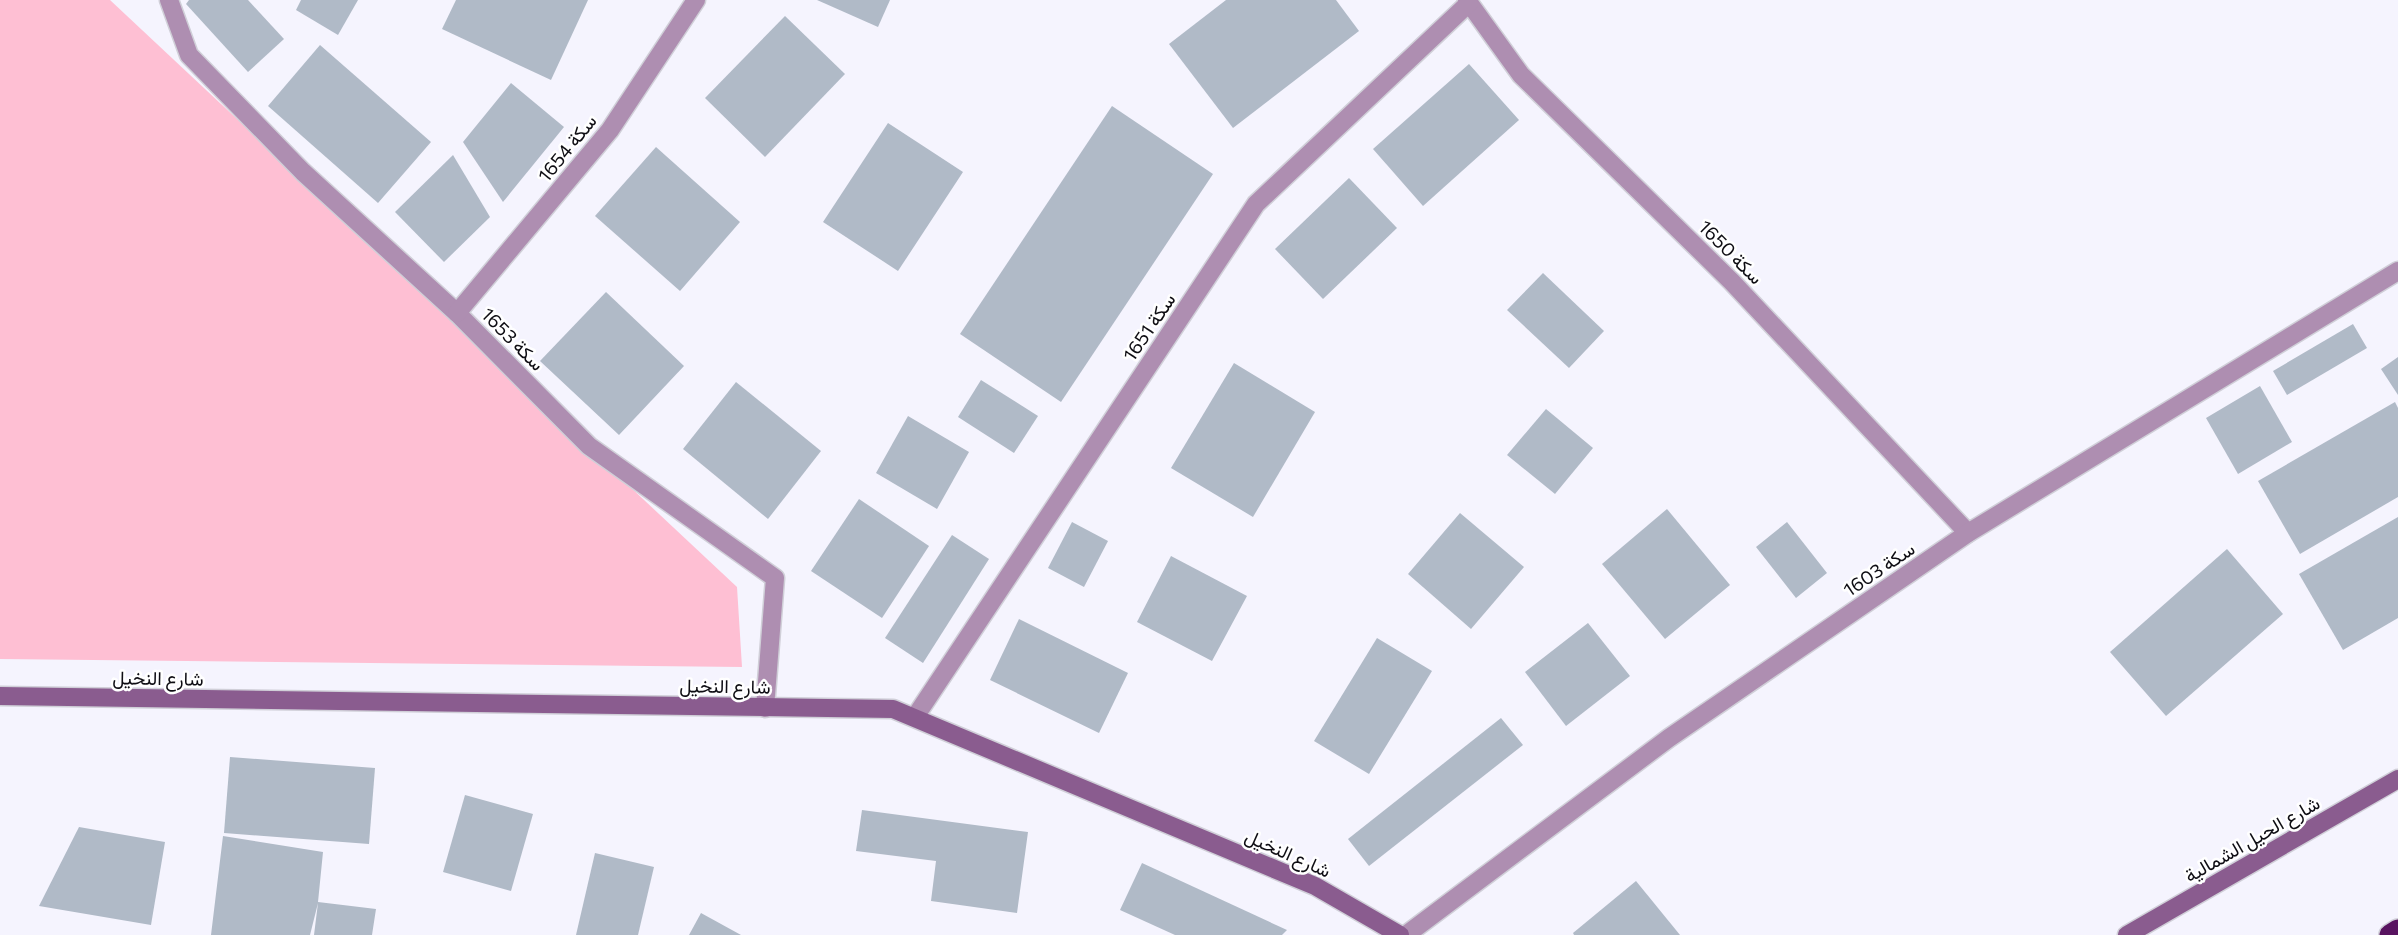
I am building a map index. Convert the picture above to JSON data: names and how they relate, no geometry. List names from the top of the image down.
{
  "streets": {
    "street": [
      "سكة 1654",
      "سكة 1650",
      "سكة 1651",
      "سكة 1653",
      "سكة 1603",
      "شارع النخيل",
      "شارع الحيل الشمالية"
    ]
  },
  "crossings": [
    ["سكة 1654", "سكة 1653"],
    ["سكة 1650", "سكة 1651"],
    ["سكة 1650", "سكة 1603"],
    ["سكة 1651", "شارع النخيل"],
    ["سكة 1653", "شارع النخيل"]
  ]
}
